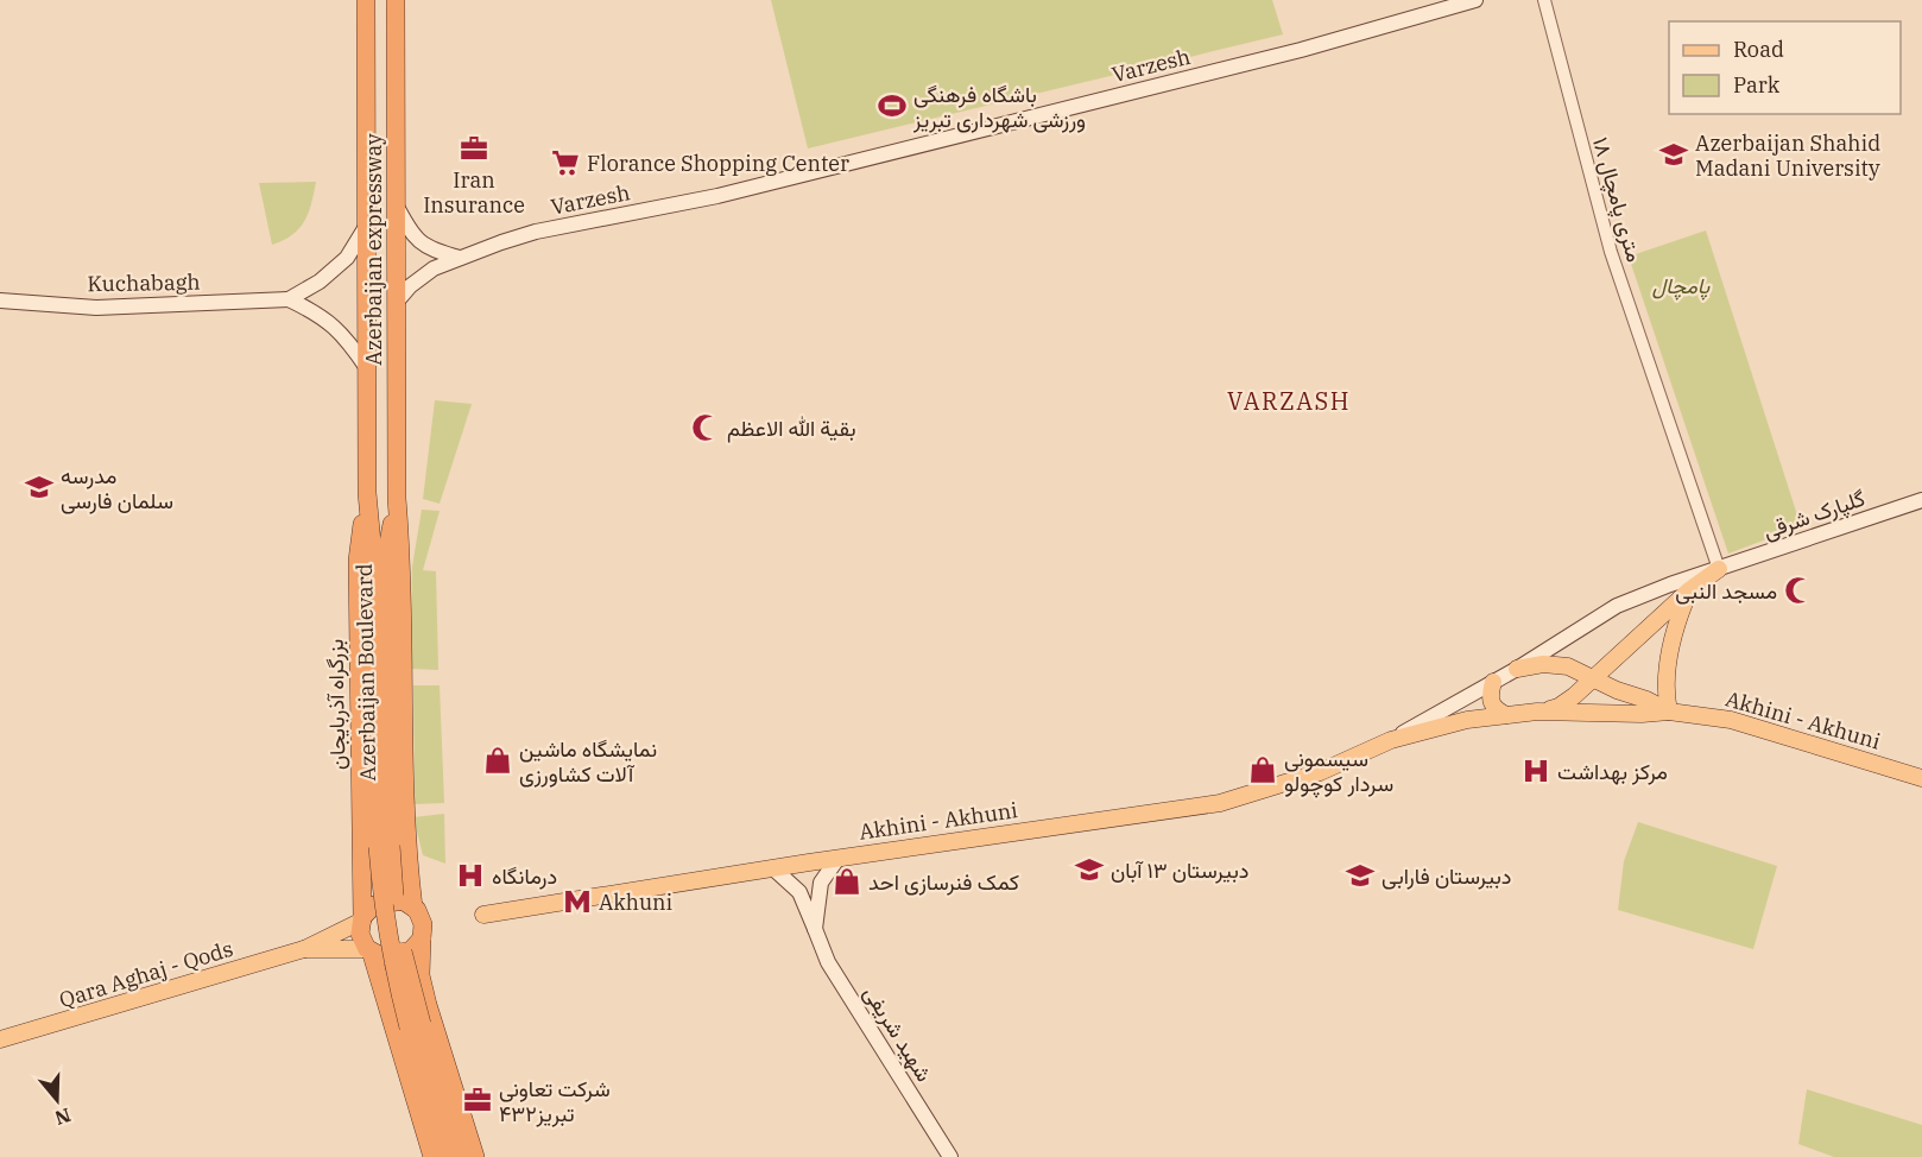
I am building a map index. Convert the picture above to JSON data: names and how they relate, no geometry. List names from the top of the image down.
{
  "streets": {
    "highway": ["Azerbaijan expressway", "Azerbaijan Boulevard"],
    "main road": [
      "Varzesh",
      "Kuchabagh",
      "گلپارک شرقی",
      "Akhini - Akhuni",
      "Qara Aghaj - Qods",
      "شهید شریفی"
    ],
    "street": ["۱۸ متری پامچال"]
  },
  "crossings": [
    ["Varzesh", "Azerbaijan expressway"],
    ["۱۸ متری پامچال", "گلپارک شرقی"],
    ["Azerbaijan expressway", "Azerbaijan Boulevard"],
    ["گلپارک شرقی", "Akhini - Akhuni"],
    ["Akhini - Akhuni", "شهید شریفی"]
  ],
  "districts": ["VARZASH"],
  "parks": ["پامچال"],
  "places": {
    "sports": ["باشگاه فرهنگی ورزشی شهرداری تبریز"],
    "office": ["Iran Insurance", "شرکت تعاونی ۴۳۲تبریز"],
    "school or university": [
      "Azerbaijan Shahid Madani University",
      "مدرسه سلمان فارسی",
      "دبیرستان ۱۳ آبان",
      "دبیرستان فارابی"
    ],
    "supermarket": ["Florance Shopping Center"],
    "mosque": ["بقیة الله الاعظم", "مسجد النبی"],
    "shop": ["نمایشگاه ماشین آلات کشاورزی", "سیسمونی سردار کوچولو", "کمک فنرسازی احد"],
    "hospital": ["مرکز بهداشت", "درمانگاه"],
    "metro station": ["Akhuni"]
  },
  "legend": ["Road", "Park"],
  "north": "bottom"
}
